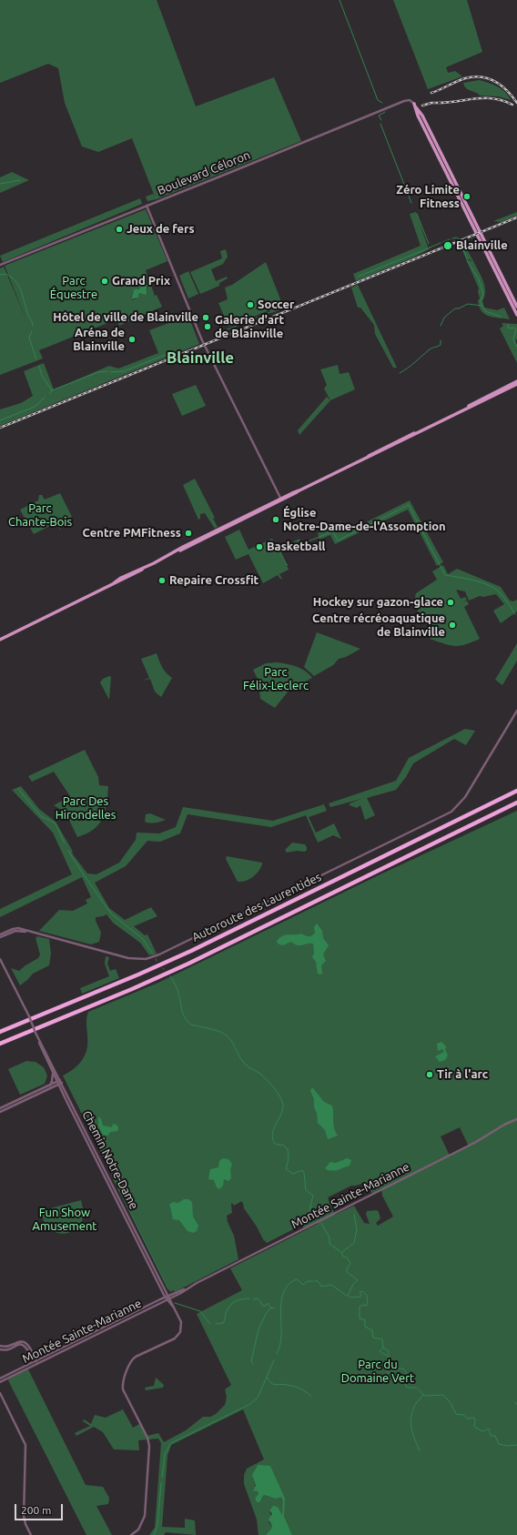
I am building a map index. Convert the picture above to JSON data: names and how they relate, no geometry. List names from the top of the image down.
{
  "streets": {
    "highway": ["Autoroute des Laurentides"],
    "street": ["Boulevard Céloron", "Chemin Notre-Dame", "Montée Sainte-Marianne"]
  },
  "crossings": [
    ["Chemin Notre-Dame", "Montée Sainte-Marianne"]
  ],
  "districts": ["Blainville"],
  "parks": [
    "Parc Équestre",
    "Parc Chante-Bois",
    "Parc Félix-Leclerc",
    "Parc Des Hirondelles",
    "Fun Show Amusement",
    "Parc du Domaine Vert"
  ],
  "places": [
    "Zéro Limite Fitness",
    "Jeux de fers",
    "Blainville",
    "Grand Prix",
    "Soccer",
    "Hôtel de ville de Blainville",
    "Galerie d'art de Blainville",
    "Aréna de Blainville",
    "Église Notre-Dame-de-l'Assomption",
    "Centre PMFitness",
    "Basketball",
    "Repaire Crossfit",
    "Hockey sur gazon-glace",
    "Centre récréoaquatique de Blainville",
    "Tir à l'arc"
  ],
  "scale_bar": "200 m"
}
